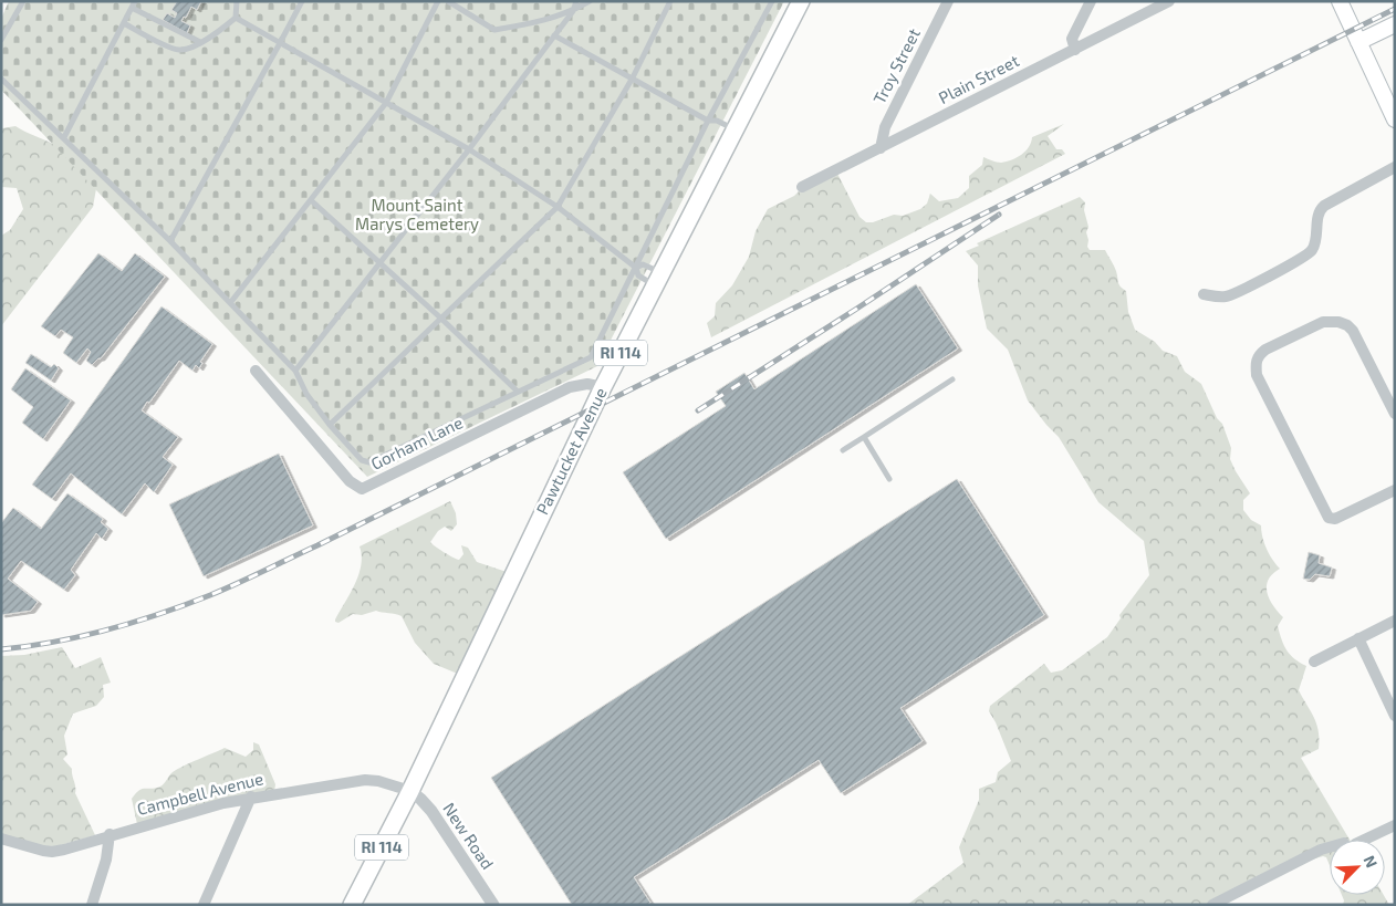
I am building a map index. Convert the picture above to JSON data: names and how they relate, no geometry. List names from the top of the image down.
{
  "streets": {
    "main road": ["RI 114", "Pawtucket Avenue"],
    "street": [
      "Troy Street",
      "Plain Street",
      "Gorham Lane",
      "Campbell Avenue",
      "New Road"
    ]
  },
  "crossings": [
    ["Troy Street", "Plain Street"],
    ["Gorham Lane", "Pawtucket Avenue"],
    ["Pawtucket Avenue", "Campbell Avenue"],
    ["Pawtucket Avenue", "New Road"],
    ["Campbell Avenue", "New Road"]
  ],
  "parks": ["Mount Saint Marys Cemetery"],
  "north": "top right"
}
